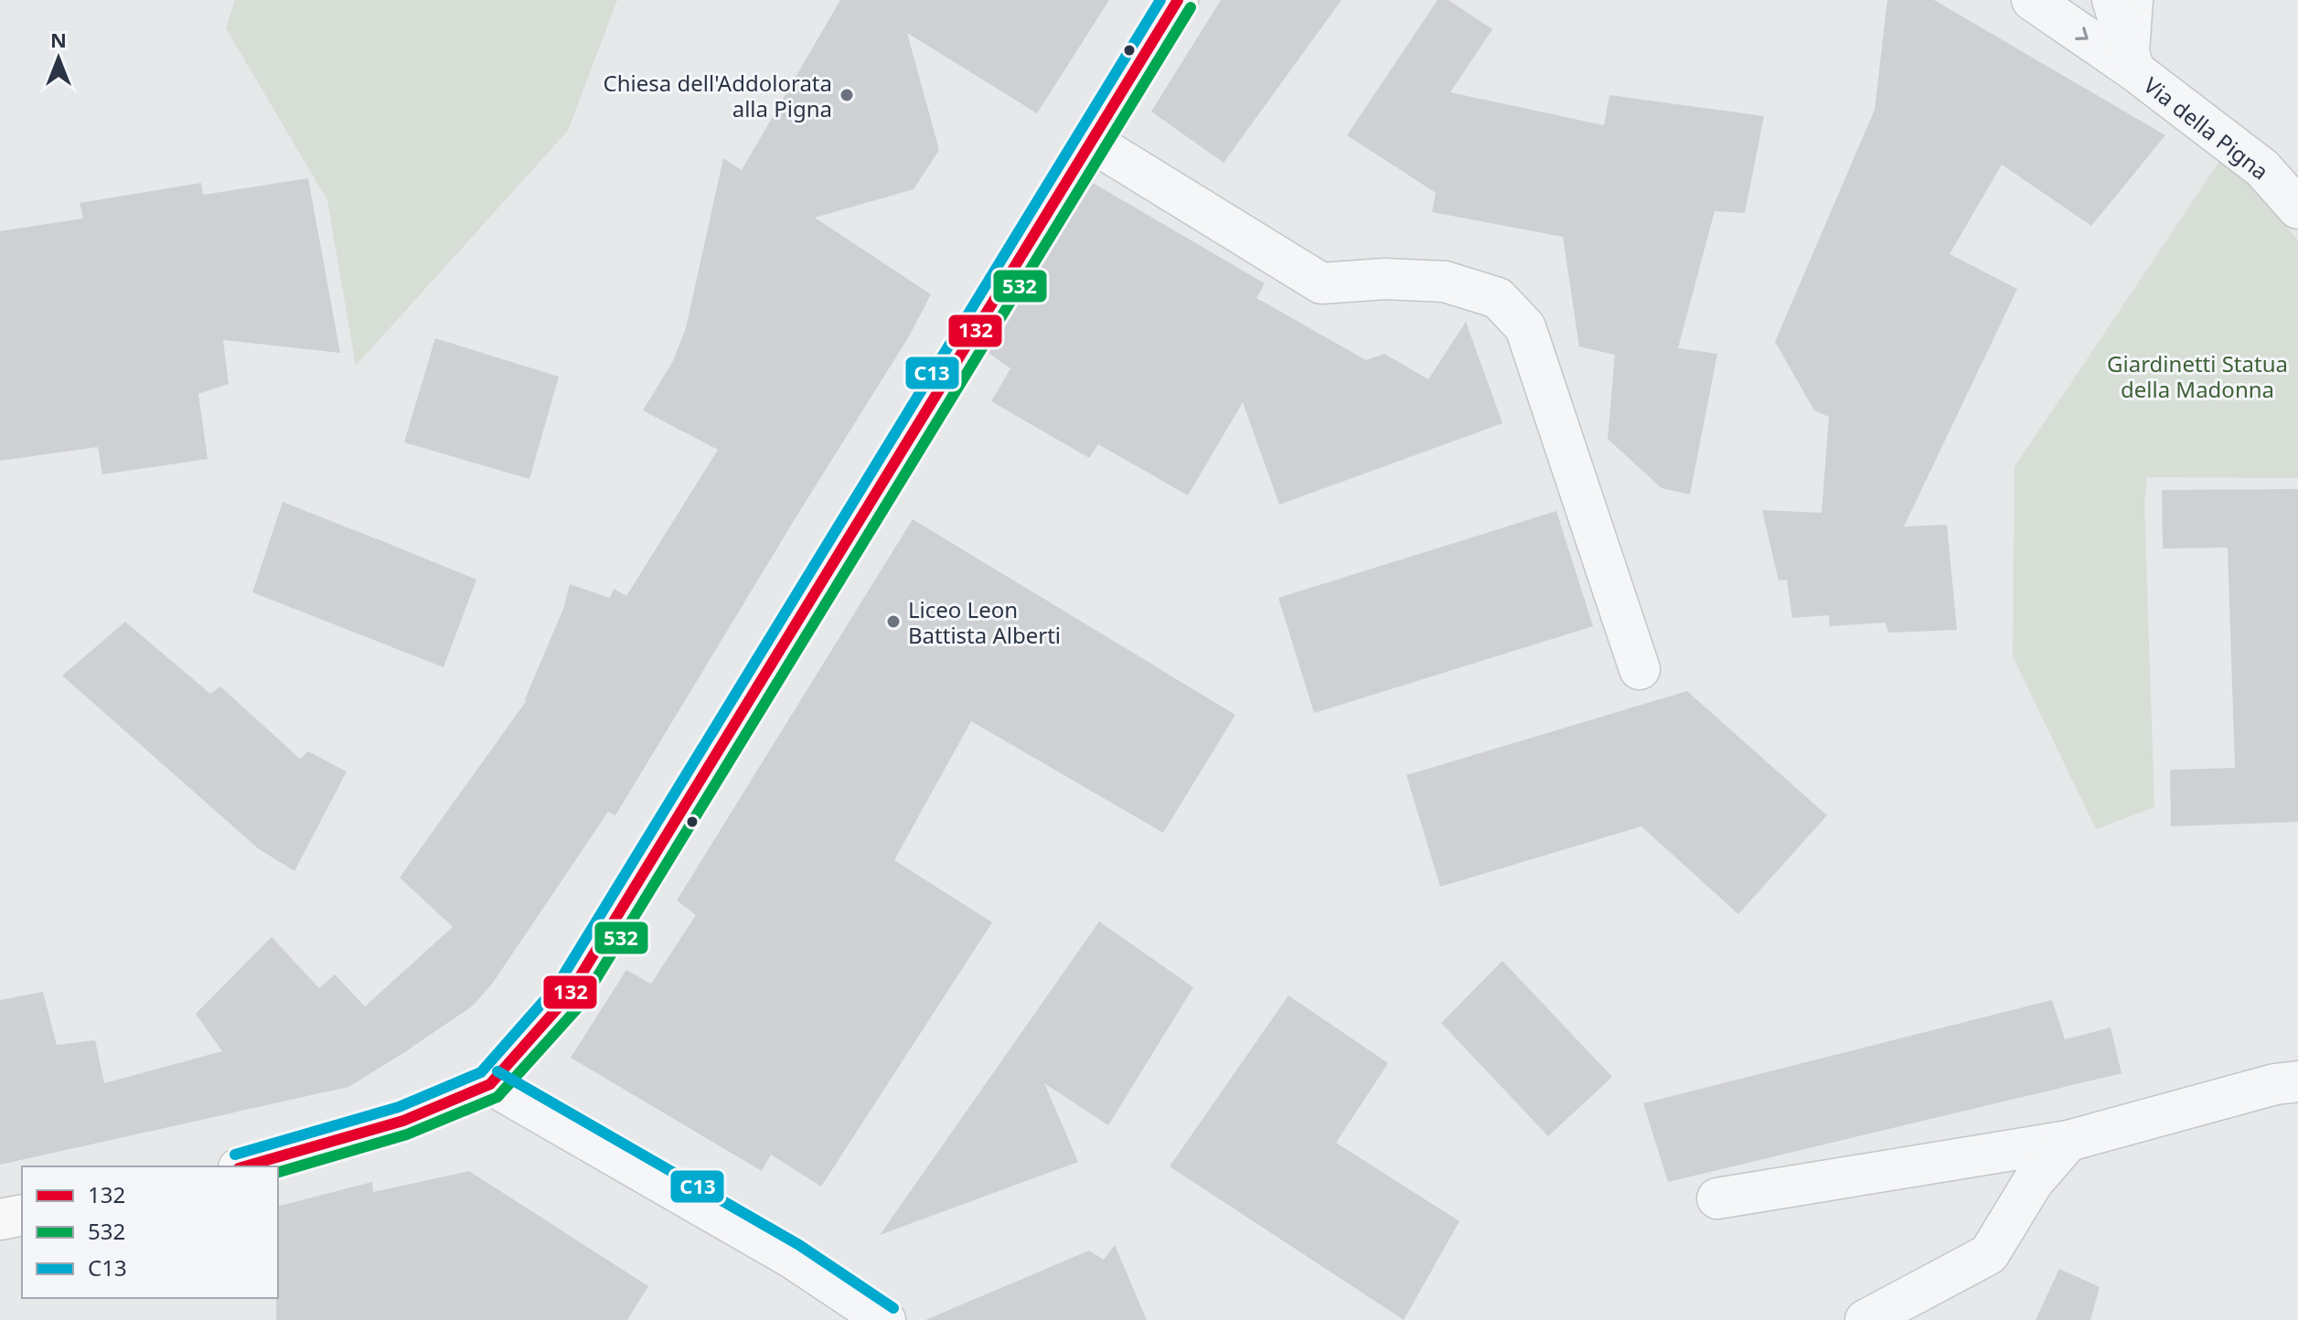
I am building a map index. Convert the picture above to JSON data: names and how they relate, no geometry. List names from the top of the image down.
{
  "streets": {
    "street": ["Via della Pigna"]
  },
  "parks": ["Giardinetti Statua della Madonna"],
  "places": ["Chiesa dell'Addolorata alla Pigna", "Liceo Leon Battista Alberti"],
  "lines": ["transit line 132", "transit line C13", "transit line 532"],
  "legend": ["132", "532", "C13"],
  "north": "top"
}
